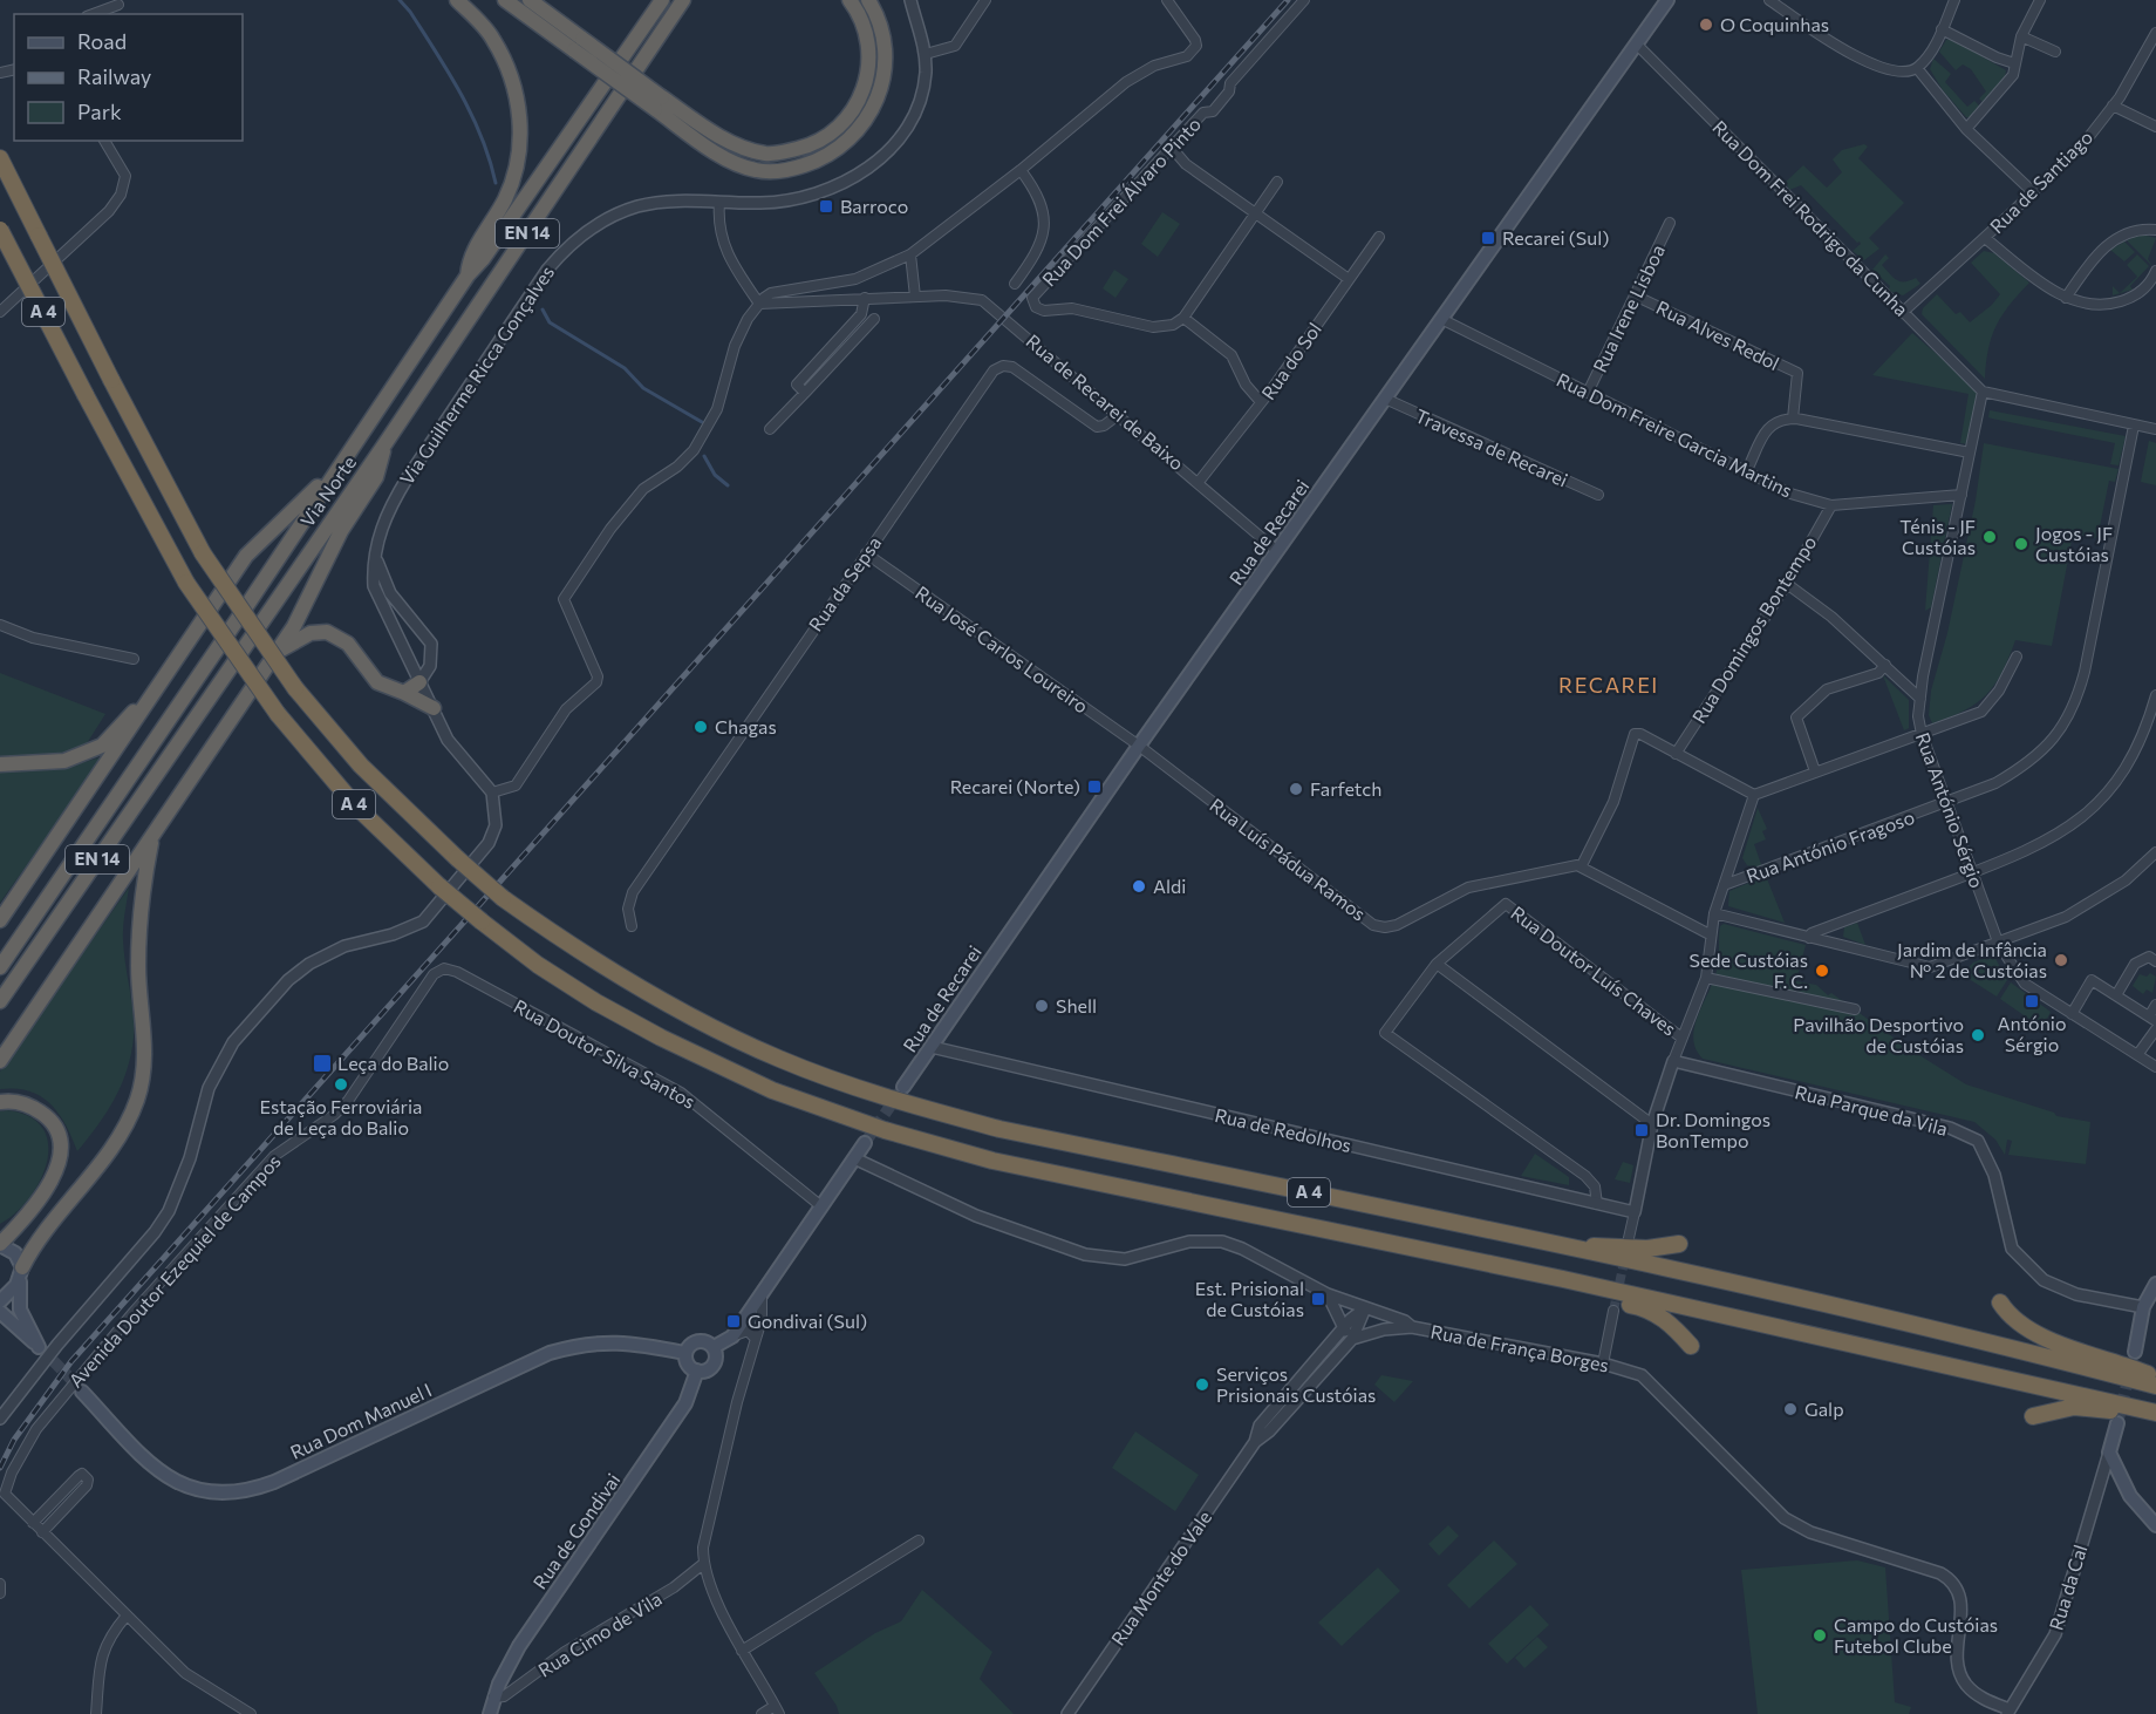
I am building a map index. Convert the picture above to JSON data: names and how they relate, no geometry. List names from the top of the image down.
{
  "streets": {
    "highway": ["EN 14", "A 4", "Via Norte"],
    "main road": ["Rua de Recarei", "Rua Dom Manuel I", "Rua de Gondivai"],
    "street": [
      "Rua de Santiago",
      "Rua Dom Frei Álvaro Pinto",
      "Rua Dom Frei Rodrigo da Cunha",
      "Rua Irene Lisboa",
      "Rua Alves Redol",
      "Rua do Sol",
      "Via Guilherme Ricca Gonçalves",
      "Rua de Recarei de Baixo",
      "Rua Dom Freire Garcia Martins",
      "Travessa de Recarei",
      "Rua da Sepsa",
      "Rua Domingos Bontempo",
      "Rua José Carlos Loureiro",
      "Rua António Sérgio",
      "Rua António Fragoso",
      "Rua Luís Pádua Ramos",
      "Rua Doutor Luís Chaves",
      "Rua Doutor Silva Santos",
      "Rua Parque da Vila",
      "Rua de Redolhos",
      "Avenida Doutor Ezequiel de Campos",
      "Rua de França Borges",
      "Rua Monte do Vale",
      "Rua da Cal",
      "Rua Cimo de Vila"
    ]
  },
  "crossings": [
    ["Rua de Santiago", "Rua Dom Frei Rodrigo da Cunha"],
    ["Rua Dom Frei Rodrigo da Cunha", "Rua de Recarei"],
    ["Rua Dom Frei Rodrigo da Cunha", "Rua António Sérgio"],
    ["Rua Irene Lisboa", "Rua Alves Redol"],
    ["Rua Irene Lisboa", "Rua Dom Freire Garcia Martins"],
    ["Rua do Sol", "Rua de Recarei de Baixo"],
    ["Rua de Recarei de Baixo", "Rua de Recarei"],
    ["Rua de Recarei de Baixo", "Rua da Sepsa"],
    ["Rua Dom Freire Garcia Martins", "Rua de Recarei"],
    ["Rua Dom Freire Garcia Martins", "Rua Domingos Bontempo"],
    ["Rua Dom Freire Garcia Martins", "Rua António Sérgio"],
    ["Travessa de Recarei", "Rua de Recarei"],
    ["Rua de Recarei", "Rua José Carlos Loureiro"],
    ["Rua de Recarei", "Rua Luís Pádua Ramos"],
    ["Rua de Recarei", "Rua de Redolhos"],
    ["Rua da Sepsa", "Rua José Carlos Loureiro"],
    ["Rua José Carlos Loureiro", "Rua Luís Pádua Ramos"],
    ["Rua António Sérgio", "Rua António Fragoso"],
    ["Rua Doutor Silva Santos", "Avenida Doutor Ezequiel de Campos"],
    ["Rua Doutor Silva Santos", "Rua de Gondivai"],
    ["Rua de França Borges", "Rua de Gondivai"],
    ["Rua de França Borges", "Rua Monte do Vale"],
    ["Rua de França Borges", "Rua da Cal"],
    ["Rua Dom Manuel I", "Rua de Gondivai"],
    ["Rua de Gondivai", "Rua Cimo de Vila"]
  ],
  "districts": ["RECAREI"],
  "places": {
    "other": [
      "O Coquinhas",
      "Ténis - JF Custóias",
      "Jogos - JF Custóias",
      "Chagas",
      "Farfetch",
      "Aldi",
      "Jardim de Infância Nº 2 de Custóias",
      "Sede Custóias F. C.",
      "Shell",
      "Pavilhão Desportivo de Custóias",
      "Estação Ferroviária de Leça do Balio",
      "Serviços Prisionais Custóias",
      "Galp",
      "Campo do Custóias Futebol Clube"
    ],
    "transit": [
      "Barroco",
      "Recarei (Sul)",
      "Recarei (Norte)",
      "António Sérgio",
      "Leça do Balio",
      "Dr. Domingos BonTempo",
      "Est. Prisional de Custóias",
      "Gondivai (Sul)"
    ]
  },
  "legend": ["Road", "Railway", "Park"]
}
